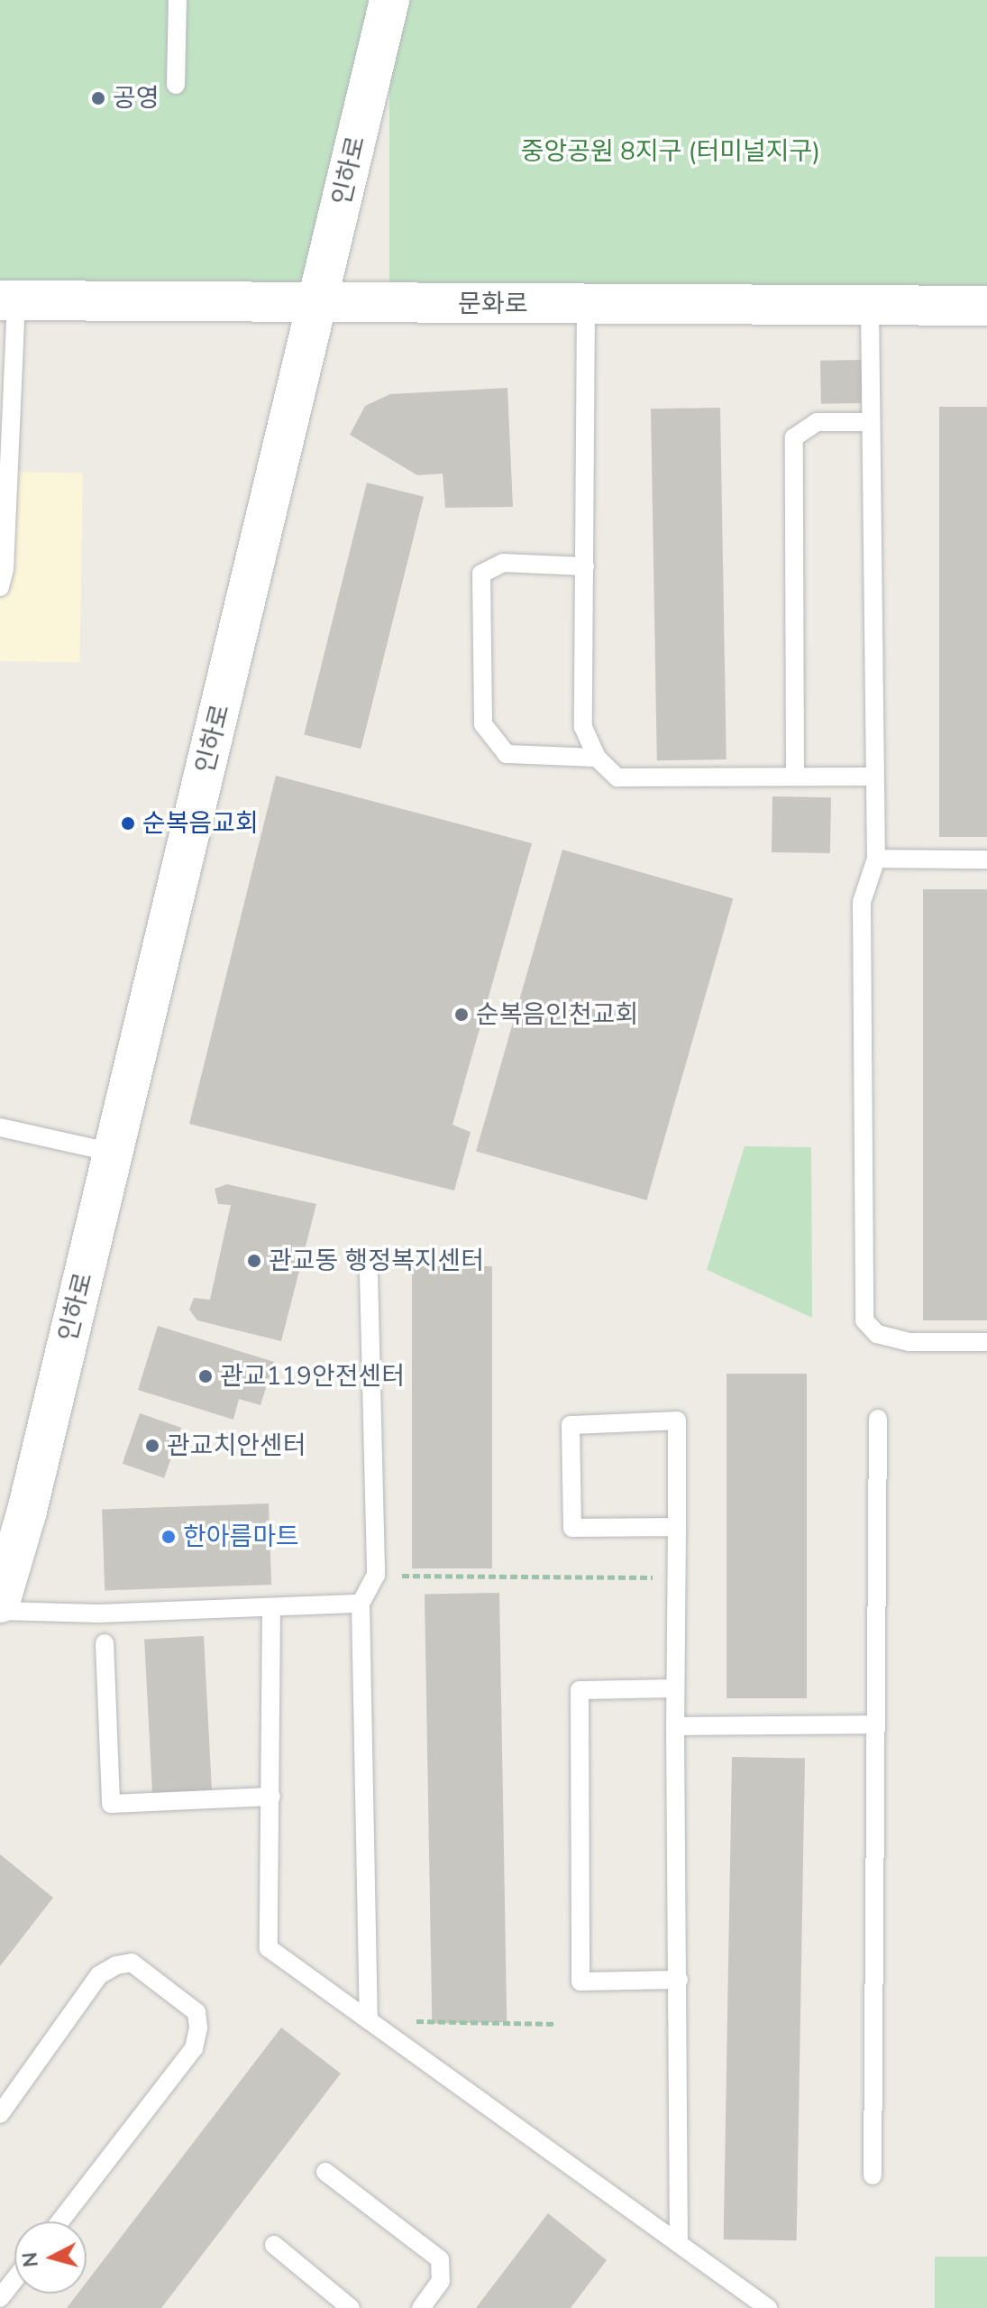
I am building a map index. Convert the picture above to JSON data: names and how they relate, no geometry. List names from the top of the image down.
{
  "streets": {
    "main road": ["인하로", "문화로"]
  },
  "crossings": [
    ["인하로", "문화로"]
  ],
  "parks": ["중앙공원 8지구 (터미널지구)"],
  "places": [
    "공영",
    "순복음교회",
    "순복음인천교회",
    "관교동 행정복지센터",
    "관교119안전센터",
    "관교치안센터",
    "한아름마트"
  ],
  "north": "left"
}
